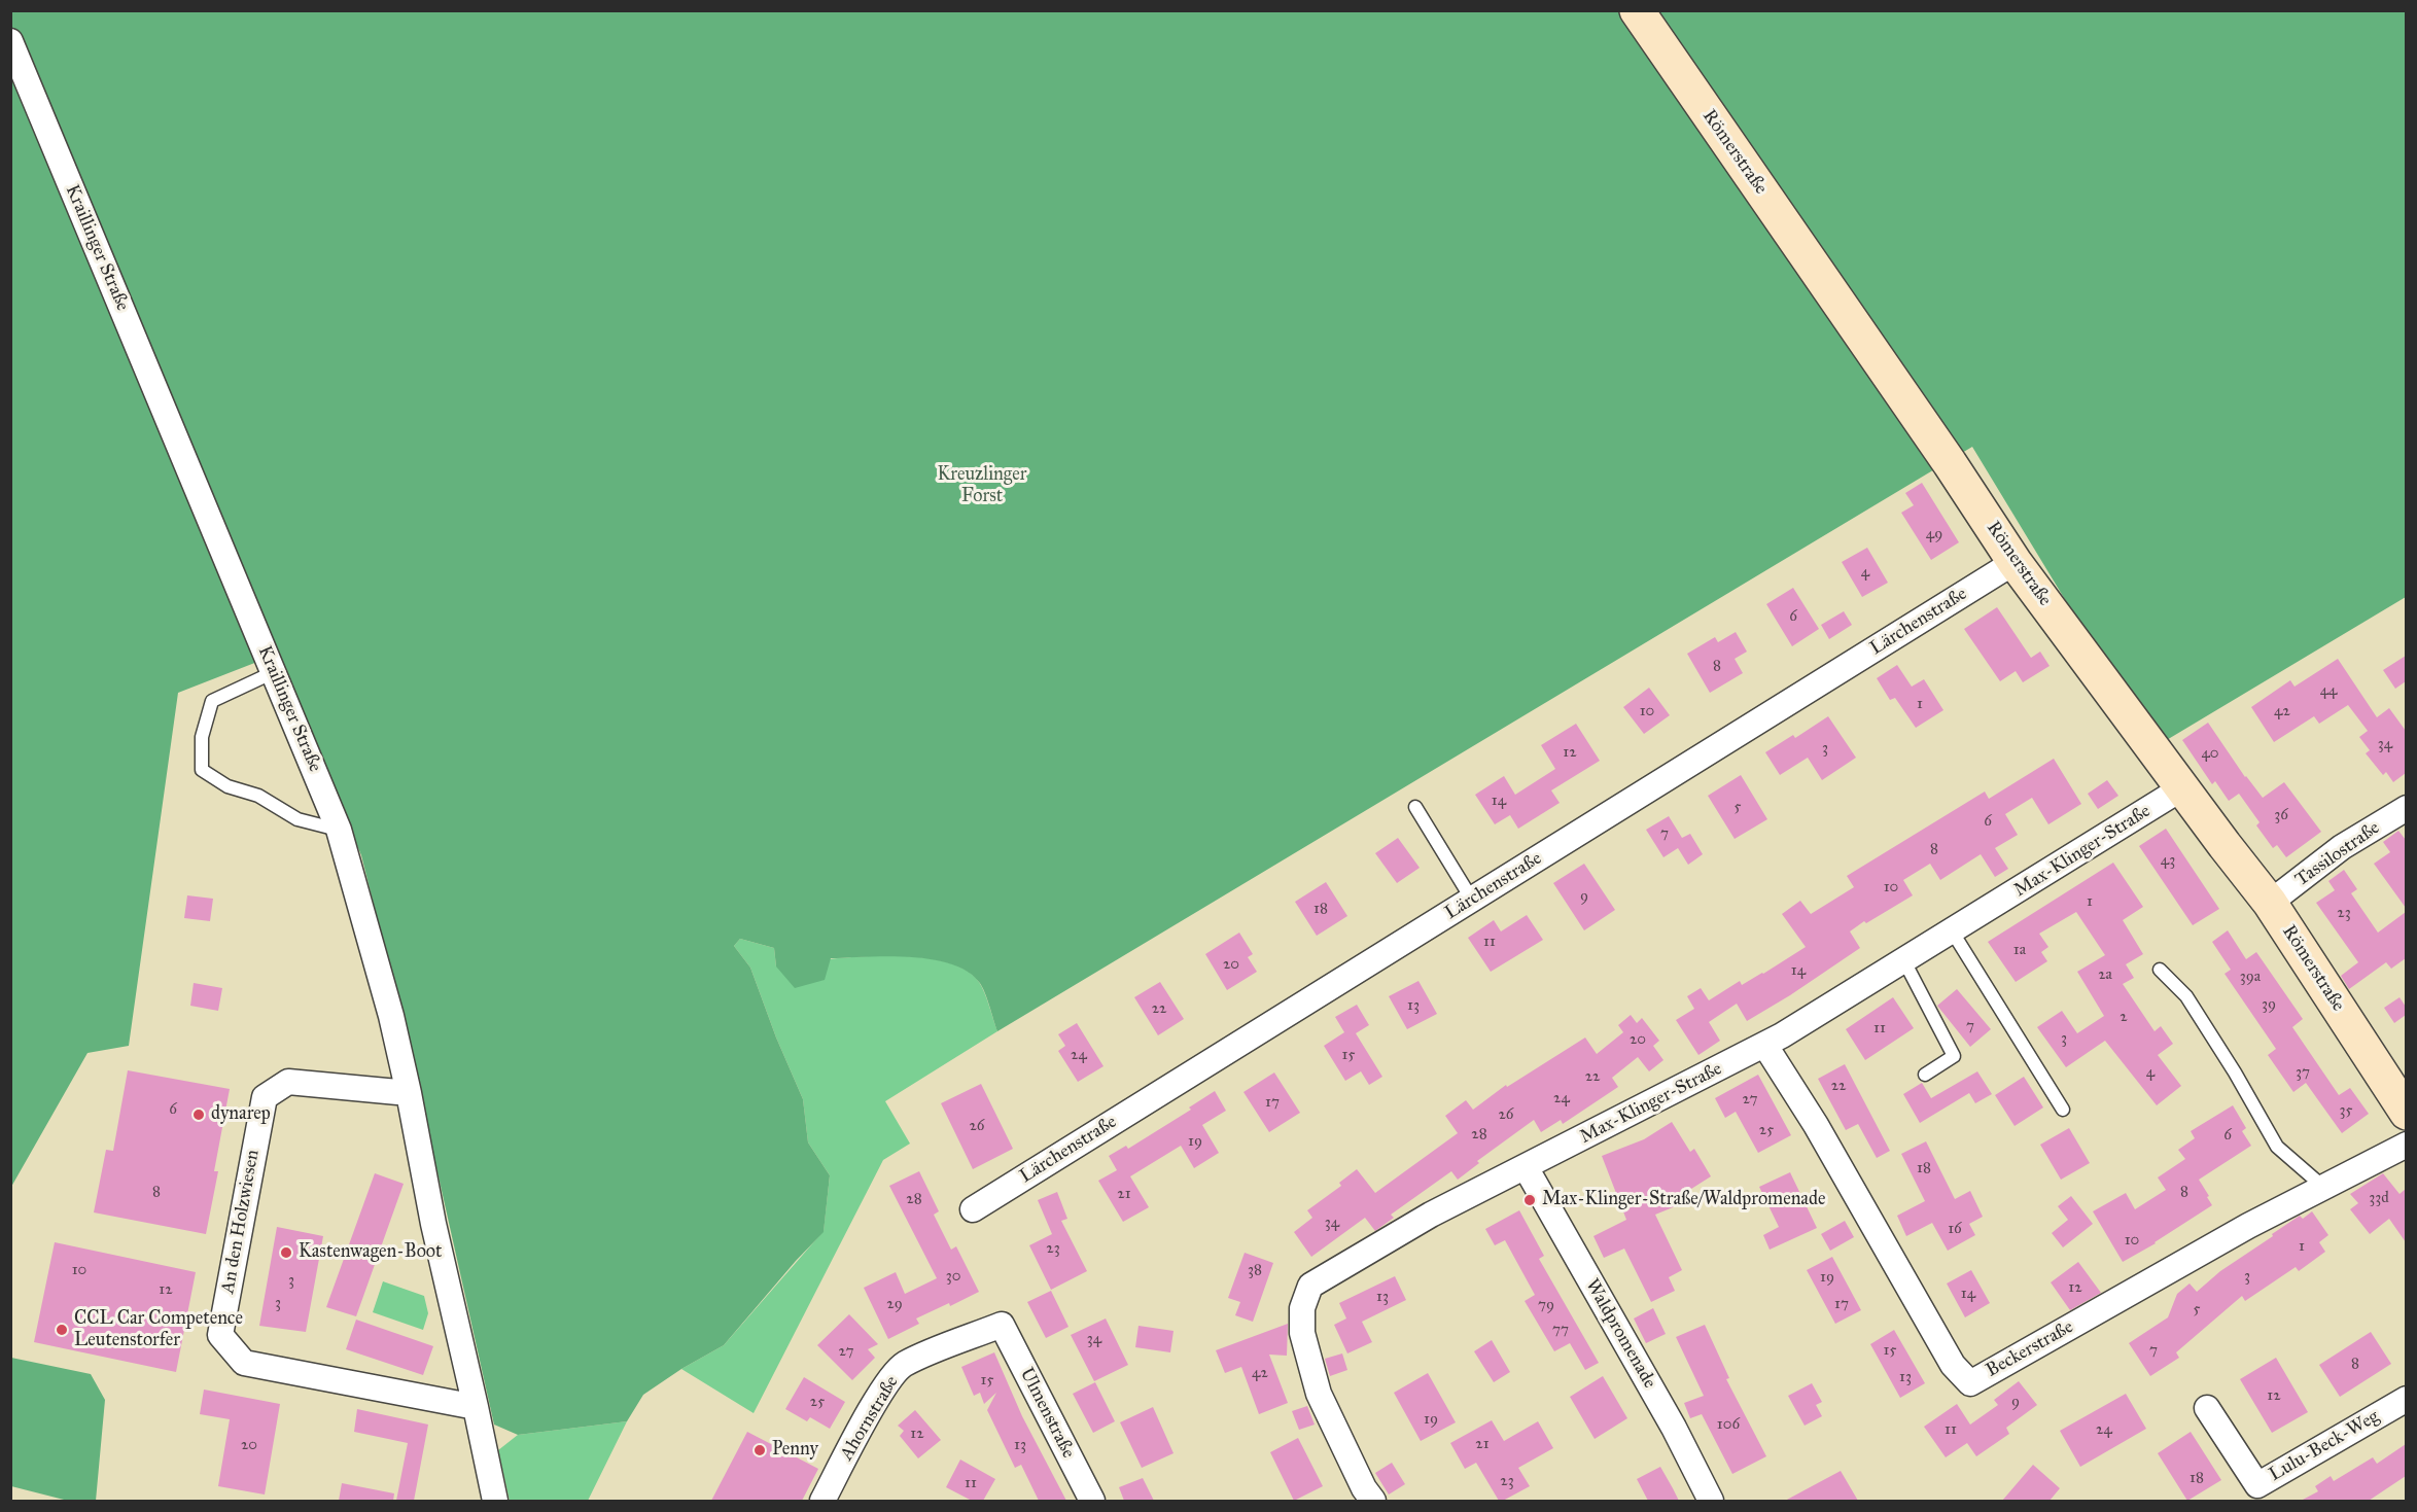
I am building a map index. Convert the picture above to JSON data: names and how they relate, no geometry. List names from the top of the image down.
{
  "streets": {
    "street": [
      "Römerstraße",
      "Kraillinger Straße",
      "Lärchenstraße",
      "Max-Klinger-Straße",
      "Tassilostraße",
      "An den Holzwiesen",
      "Waldpromenade",
      "Beckerstraße",
      "Ulmenstraße",
      "Ahornstraße",
      "Lulu-Beck-Weg"
    ]
  },
  "crossings": [
    ["Römerstraße", "Lärchenstraße"],
    ["Römerstraße", "Max-Klinger-Straße"],
    ["Römerstraße", "Tassilostraße"],
    ["Kraillinger Straße", "An den Holzwiesen"],
    ["Max-Klinger-Straße", "Waldpromenade"],
    ["Max-Klinger-Straße", "Beckerstraße"],
    ["Ulmenstraße", "Ahornstraße"]
  ],
  "parks": ["Kreuzlinger Forst"],
  "places": [
    "dynarep",
    "Max-Klinger-Straße/Waldpromenade",
    "Kastenwagen-Boot",
    "CCL Car Competence Leutenstorfer",
    "Penny"
  ],
  "house_numbers": [
    "49",
    "4",
    "6",
    "8",
    "44",
    "1",
    "10",
    "42",
    "34",
    "3",
    "12",
    "40",
    "14",
    "5",
    "36",
    "6",
    "7",
    "8",
    "43",
    "10",
    "9",
    "1",
    "18",
    "23",
    "11",
    "1a",
    "20",
    "14",
    "2a",
    "39a",
    "39",
    "13",
    "22",
    "2",
    "7",
    "11",
    "3",
    "20",
    "24",
    "15",
    "4",
    "37",
    "22",
    "22",
    "24",
    "27",
    "17",
    "6",
    "35",
    "26",
    "26",
    "25",
    "28",
    "6",
    "19",
    "18",
    "8",
    "8",
    "21",
    "33d",
    "28",
    "34",
    "16",
    "10",
    "1",
    "23",
    "10",
    "38",
    "30",
    "3",
    "19",
    "3",
    "12",
    "12",
    "14",
    "13",
    "3",
    "29",
    "17",
    "79",
    "5",
    "77",
    "34",
    "15",
    "7",
    "27",
    "8",
    "42",
    "13",
    "15",
    "12",
    "25",
    "9",
    "19",
    "106",
    "11",
    "24",
    "12",
    "21",
    "20",
    "13",
    "18",
    "23",
    "11"
  ]
}
